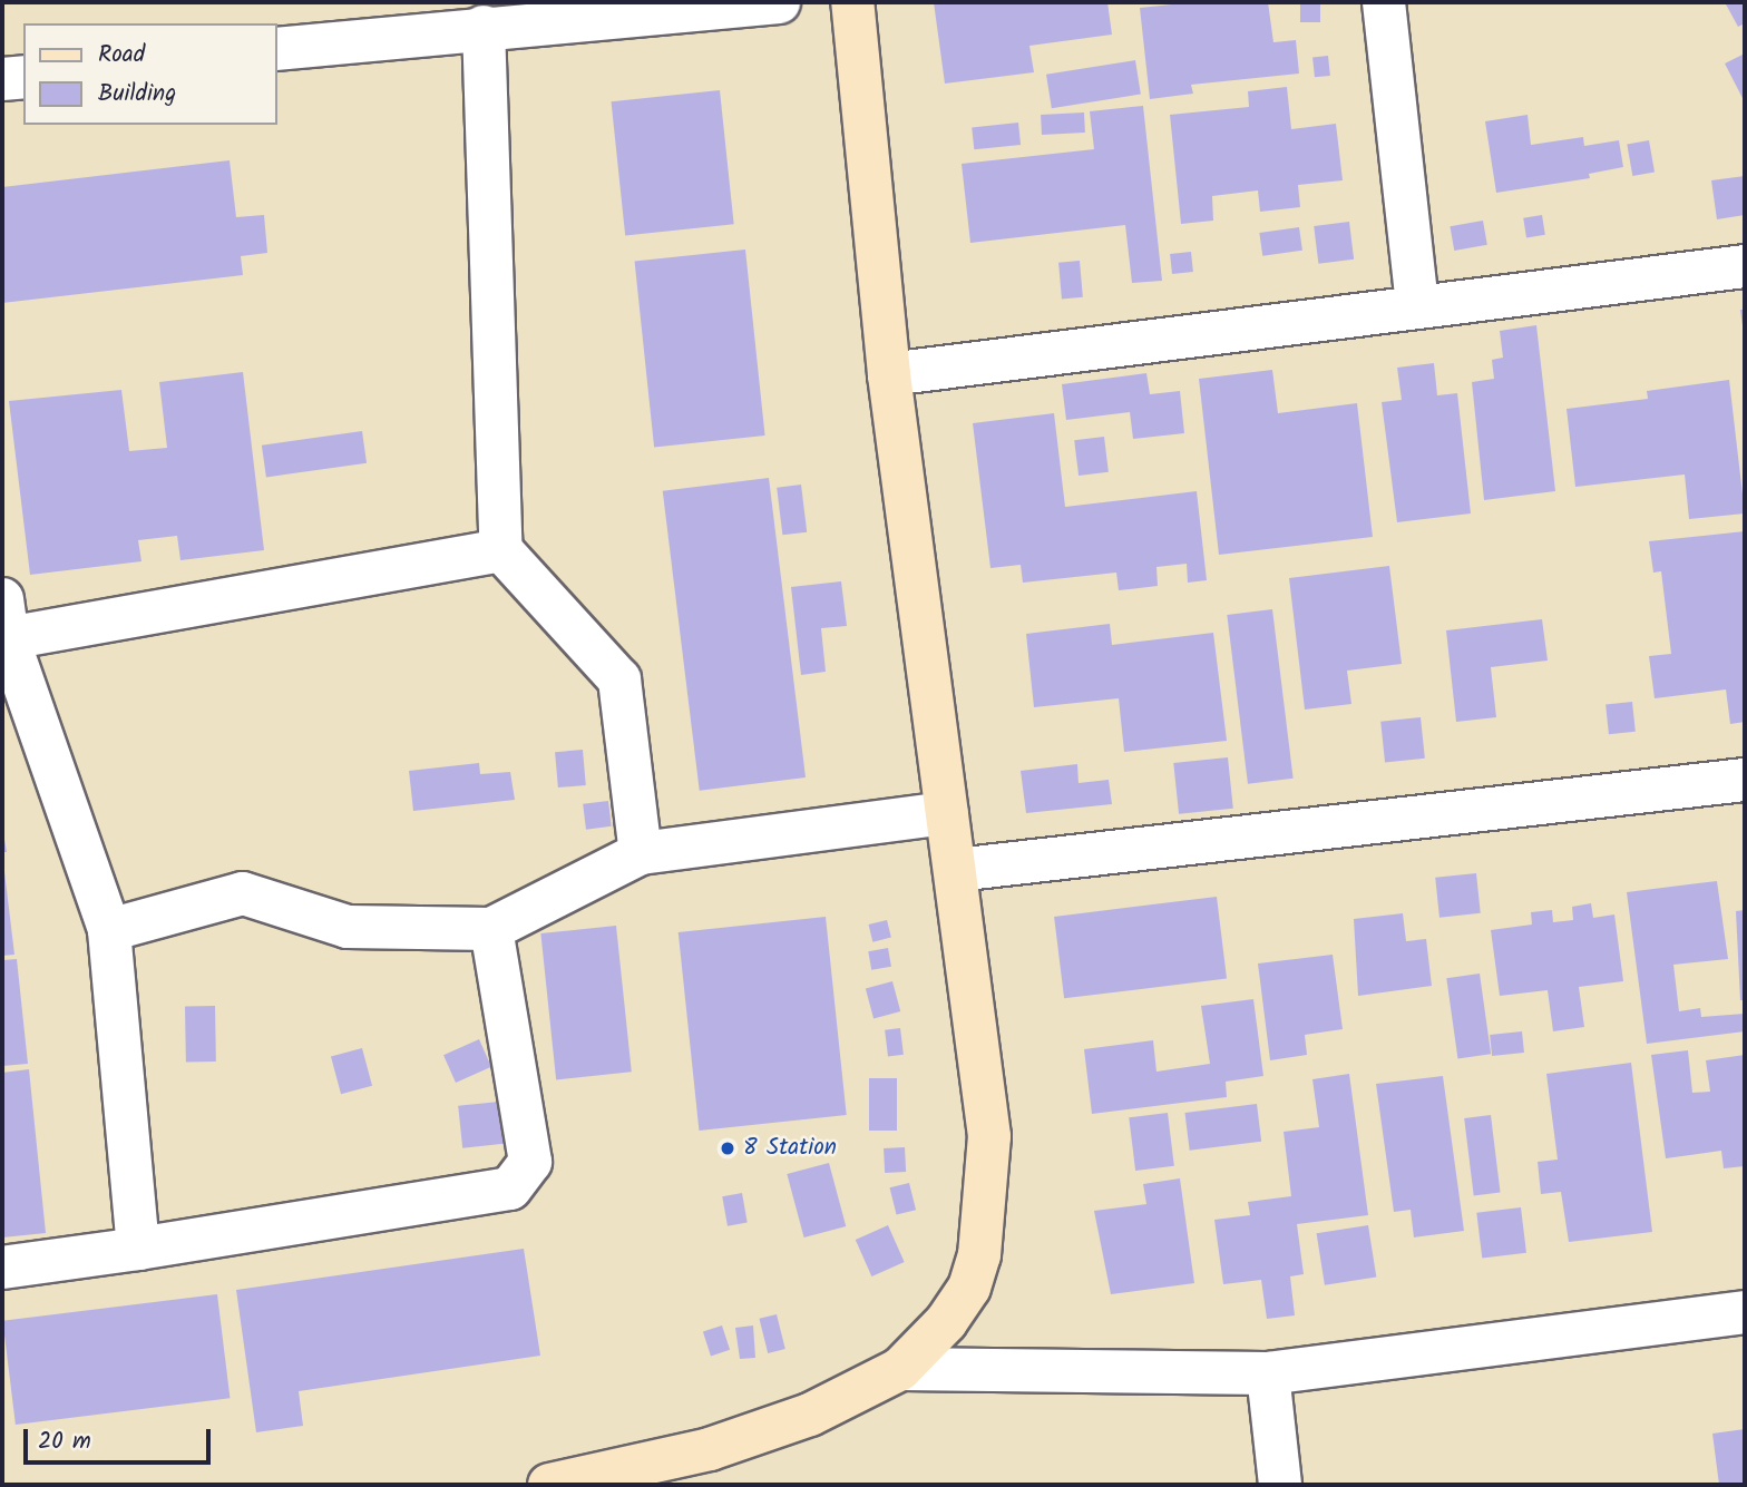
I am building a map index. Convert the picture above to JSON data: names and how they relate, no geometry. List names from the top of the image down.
{
  "places": ["8 Station"],
  "legend": ["Road", "Building"],
  "scale_bar": "20 m"
}
